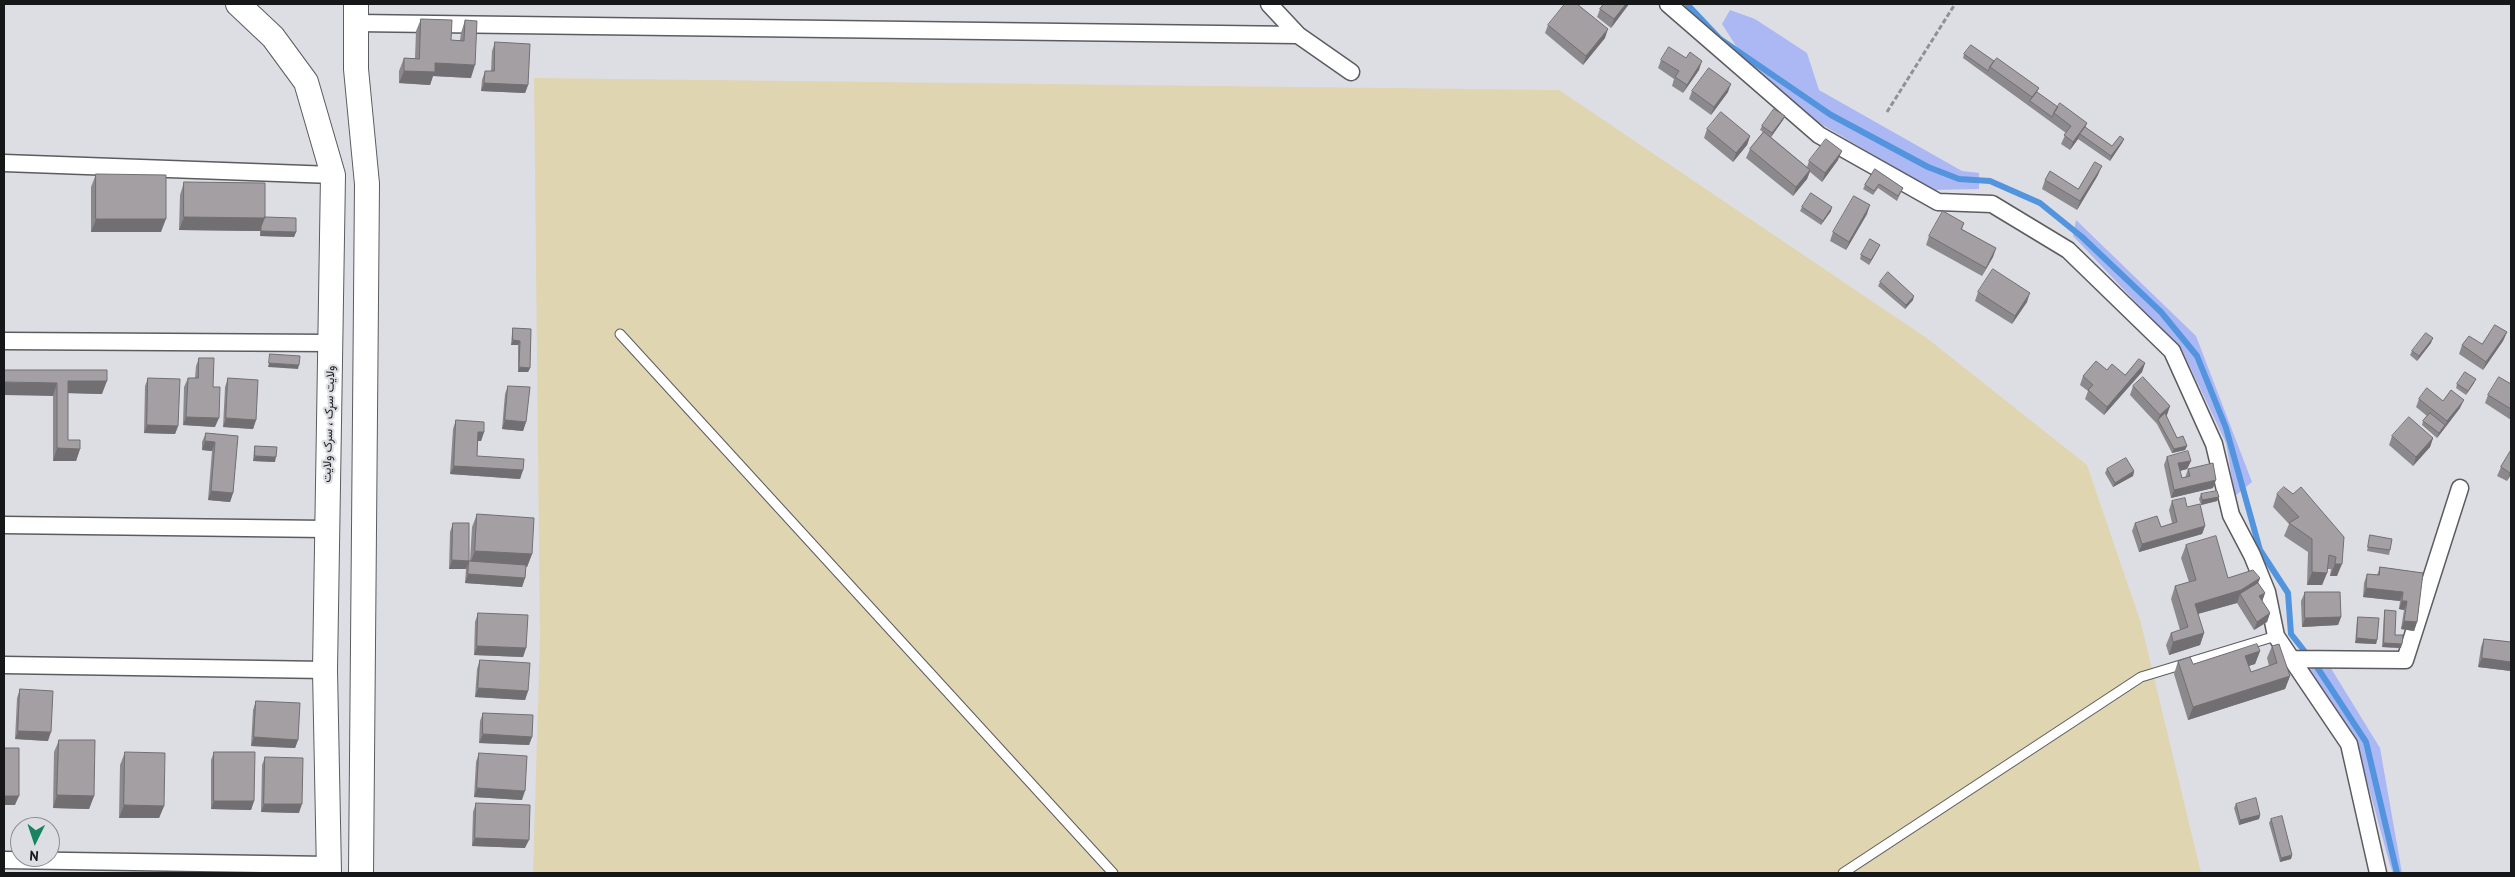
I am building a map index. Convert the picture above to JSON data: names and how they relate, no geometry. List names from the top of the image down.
{
  "streets": {
    "main road": ["ولایت سړک ، سرک ولایت"]
  },
  "north": "bottom"
}
